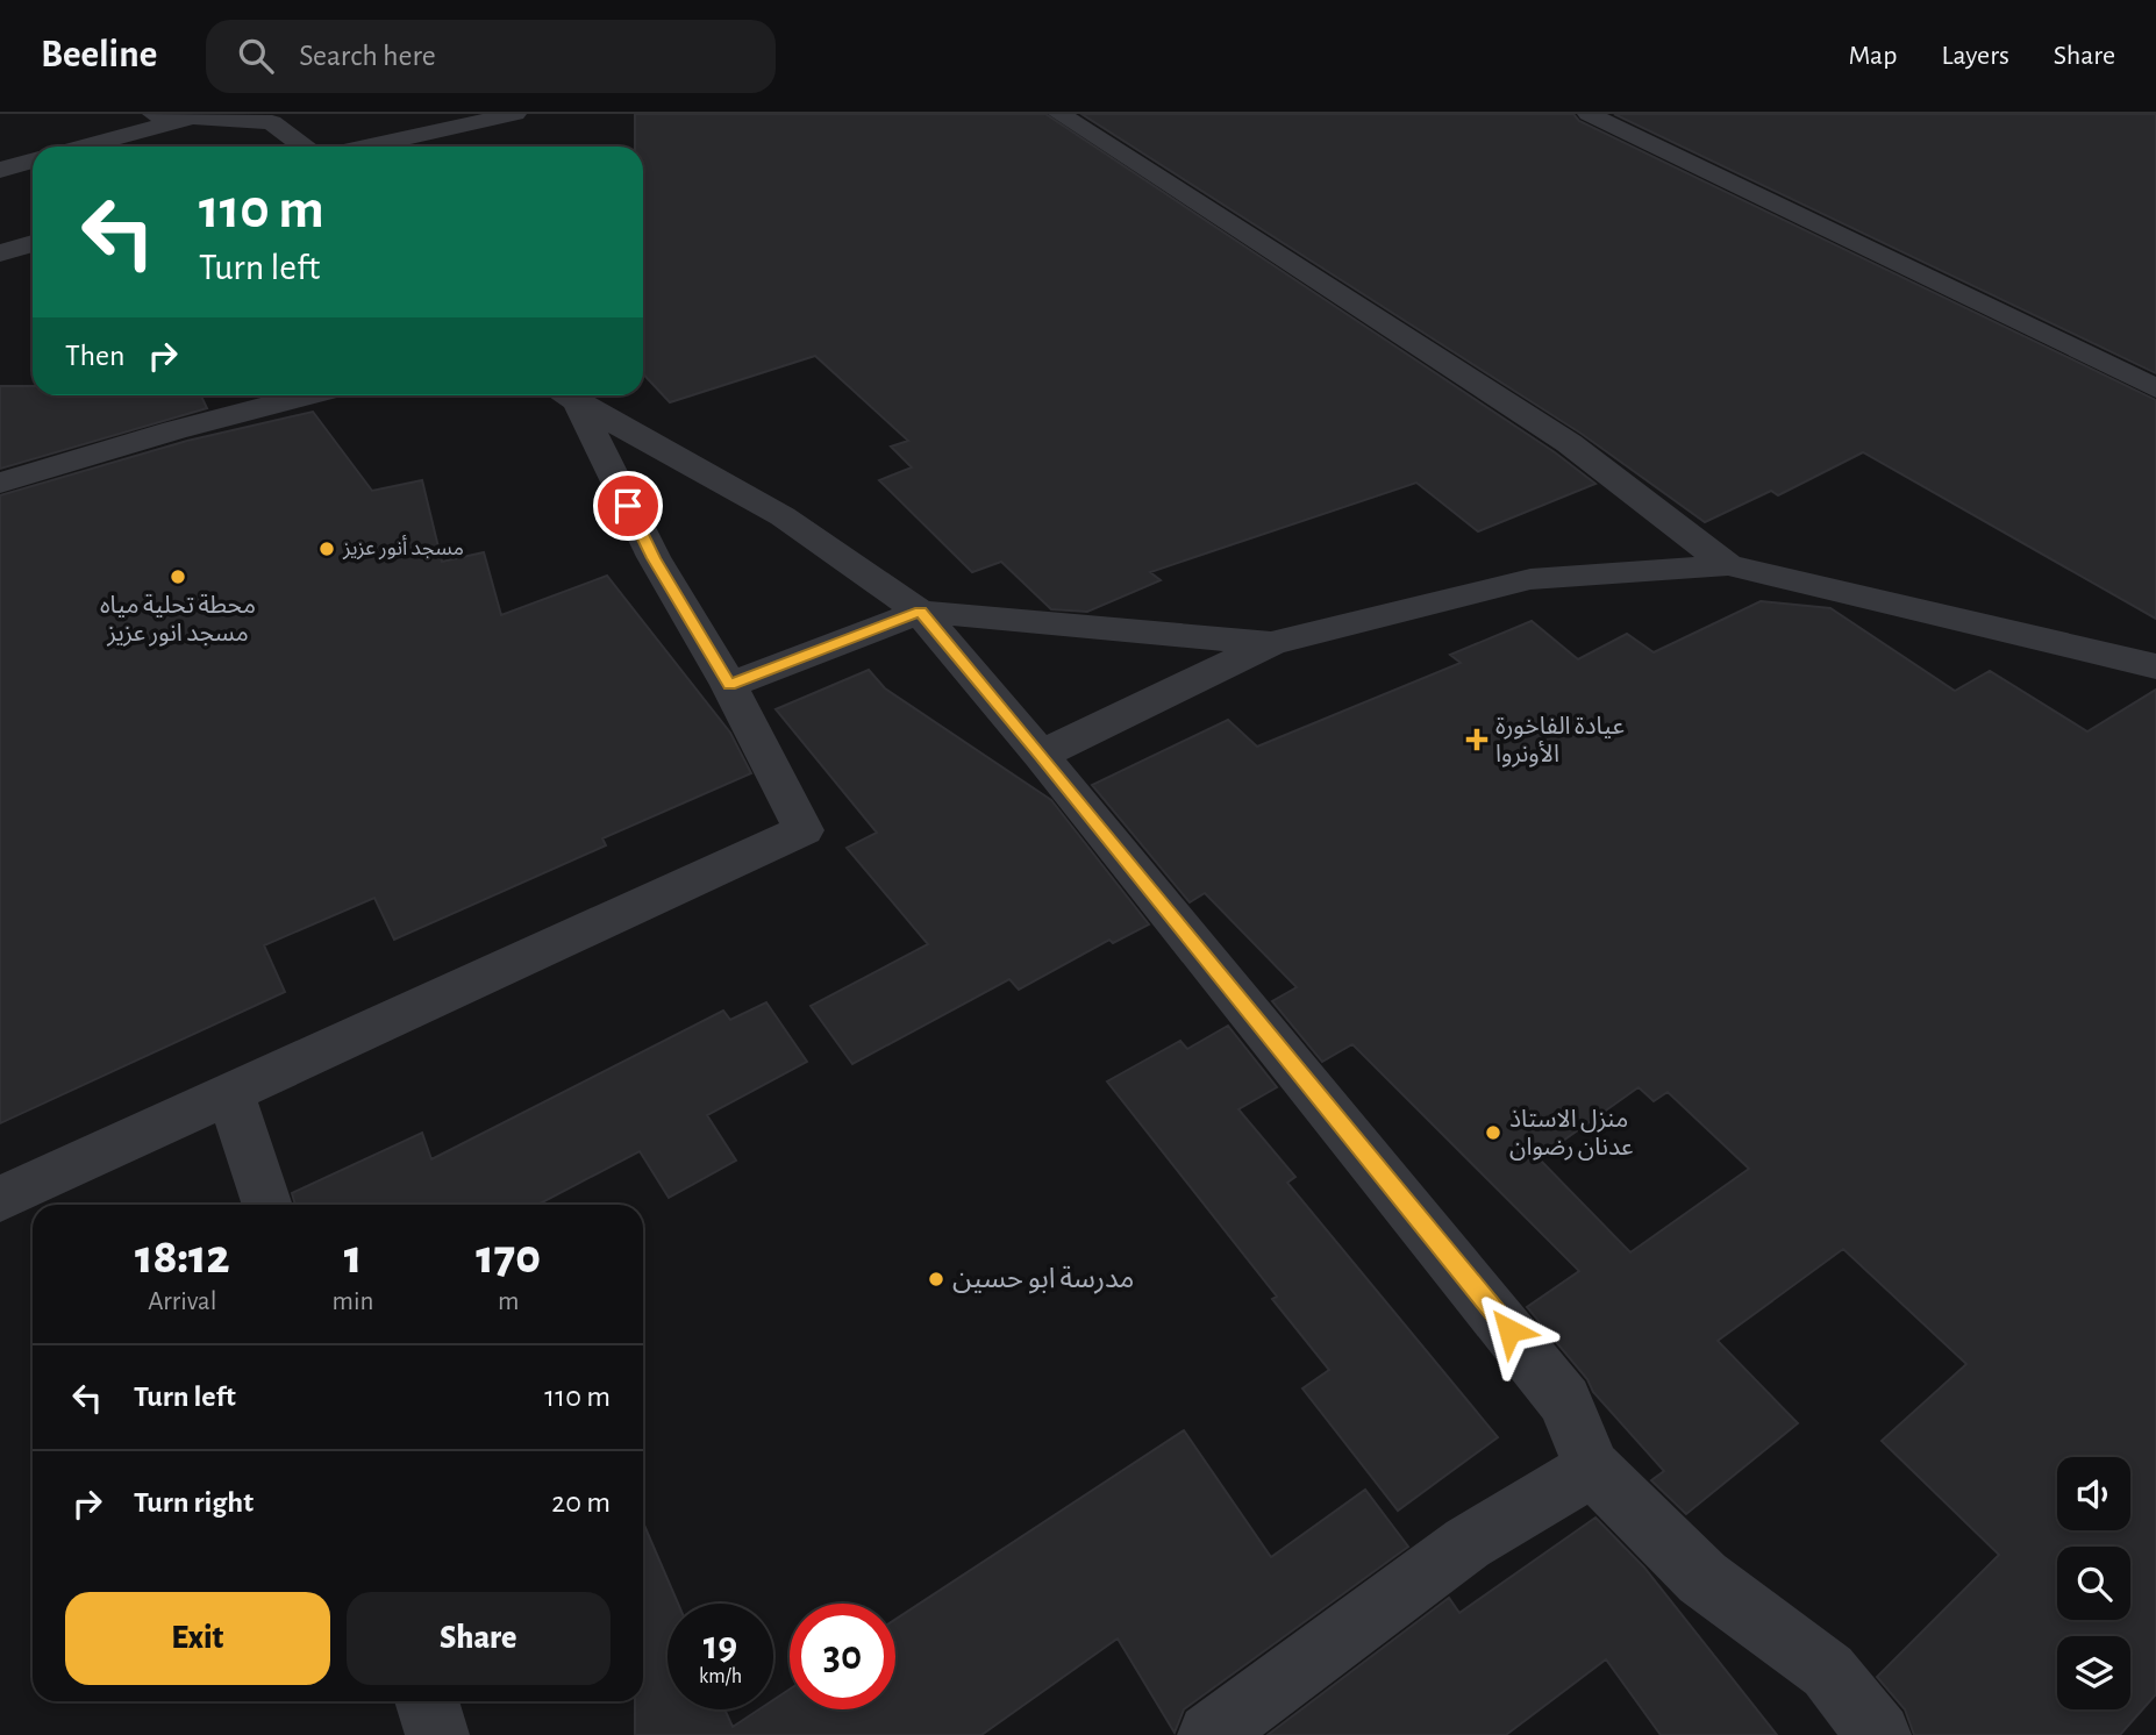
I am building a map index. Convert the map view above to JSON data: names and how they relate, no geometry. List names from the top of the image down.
{
  "places": {
    "other": [
      "مسجد أنور عزيز",
      "محطة تحلية مياه مسجد انور عزيز",
      "منزل الاستاذ عدنان رضوان",
      "مدرسة ابو حسين"
    ],
    "health": ["عيادة الفاخورة الأونروا"]
  },
  "page": {
    "header": "Beeline",
    "search": "Search here",
    "nav": ["Map", "Layers", "Share"],
    "turn": ["110 m", "Turn left"],
    "then": "Then",
    "eta": [
      "18:12",
      "Arrival",
      "1",
      "min",
      "170",
      "m"
    ],
    "list": [
      {
        "name": "Turn left",
        "value": "110 m"
      },
      {
        "name": "Turn right",
        "value": "20 m"
      }
    ],
    "buttons": ["Exit", "Share"],
    "speed": "19 km/h",
    "limit": "30"
  }
}
